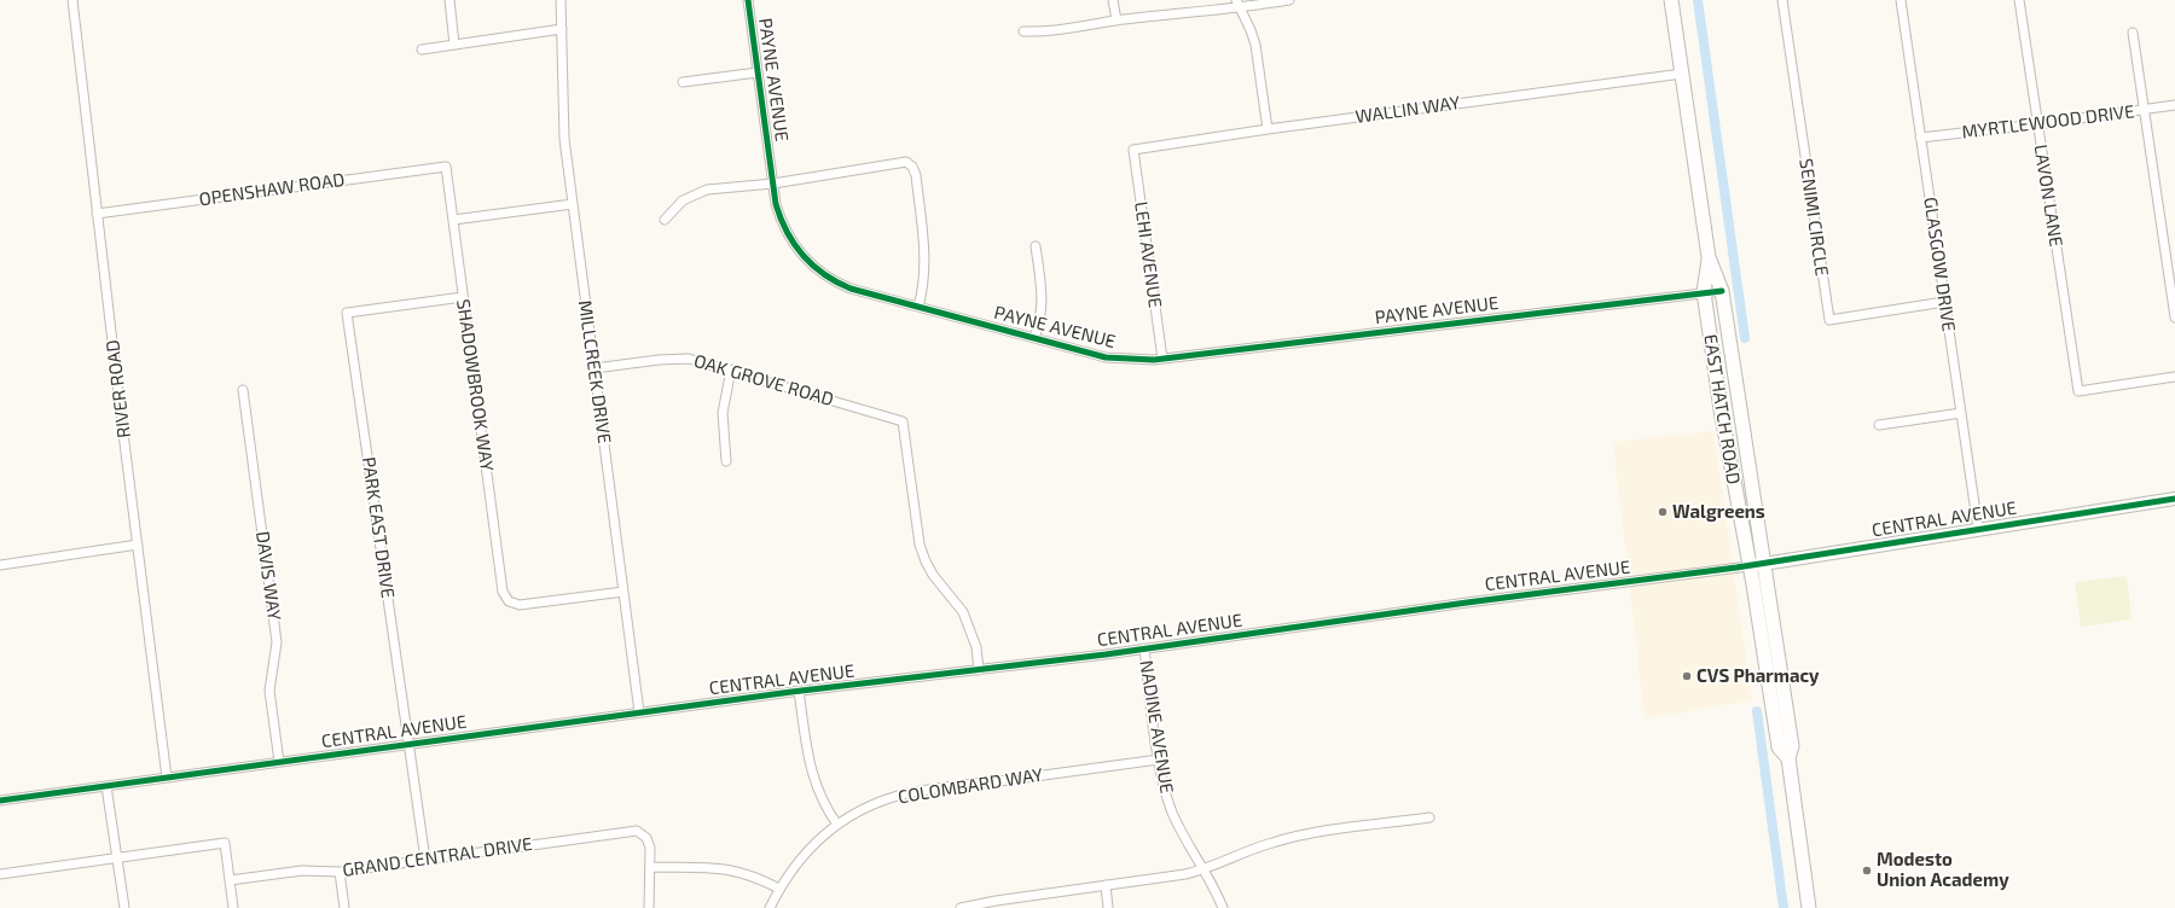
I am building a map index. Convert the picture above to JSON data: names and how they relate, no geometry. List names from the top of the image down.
{
  "streets": {
    "main road": ["EAST HATCH ROAD"],
    "street": [
      "PAYNE AVENUE",
      "WALLIN WAY",
      "MYRTLEWOOD DRIVE",
      "OPENSHAW ROAD",
      "LAVON LANE",
      "SENIMI CIRCLE",
      "LEHI AVENUE",
      "GLASGOW DRIVE",
      "MILLCREEK DRIVE",
      "OAK GROVE ROAD",
      "SHADOWBROOK WAY",
      "RIVER ROAD",
      "CENTRAL AVENUE",
      "PARK EAST DRIVE",
      "DAVIS WAY",
      "NADINE AVENUE",
      "COLOMBARD WAY",
      "GRAND CENTRAL DRIVE"
    ]
  },
  "crossings": [
    ["PAYNE AVENUE", "LEHI AVENUE"],
    ["PAYNE AVENUE", "EAST HATCH ROAD"],
    ["WALLIN WAY", "LEHI AVENUE"],
    ["WALLIN WAY", "EAST HATCH ROAD"],
    ["MYRTLEWOOD DRIVE", "LAVON LANE"],
    ["MYRTLEWOOD DRIVE", "GLASGOW DRIVE"],
    ["OPENSHAW ROAD", "SHADOWBROOK WAY"],
    ["OPENSHAW ROAD", "RIVER ROAD"],
    ["SENIMI CIRCLE", "GLASGOW DRIVE"],
    ["GLASGOW DRIVE", "CENTRAL AVENUE"],
    ["MILLCREEK DRIVE", "OAK GROVE ROAD"],
    ["MILLCREEK DRIVE", "SHADOWBROOK WAY"],
    ["MILLCREEK DRIVE", "CENTRAL AVENUE"],
    ["OAK GROVE ROAD", "CENTRAL AVENUE"],
    ["SHADOWBROOK WAY", "PARK EAST DRIVE"],
    ["RIVER ROAD", "CENTRAL AVENUE"],
    ["EAST HATCH ROAD", "CENTRAL AVENUE"],
    ["CENTRAL AVENUE", "PARK EAST DRIVE"],
    ["CENTRAL AVENUE", "DAVIS WAY"],
    ["CENTRAL AVENUE", "NADINE AVENUE"],
    ["PARK EAST DRIVE", "GRAND CENTRAL DRIVE"],
    ["NADINE AVENUE", "COLOMBARD WAY"]
  ],
  "places": ["Walgreens", "CVS Pharmacy", "Modesto Union Academy"]
}
